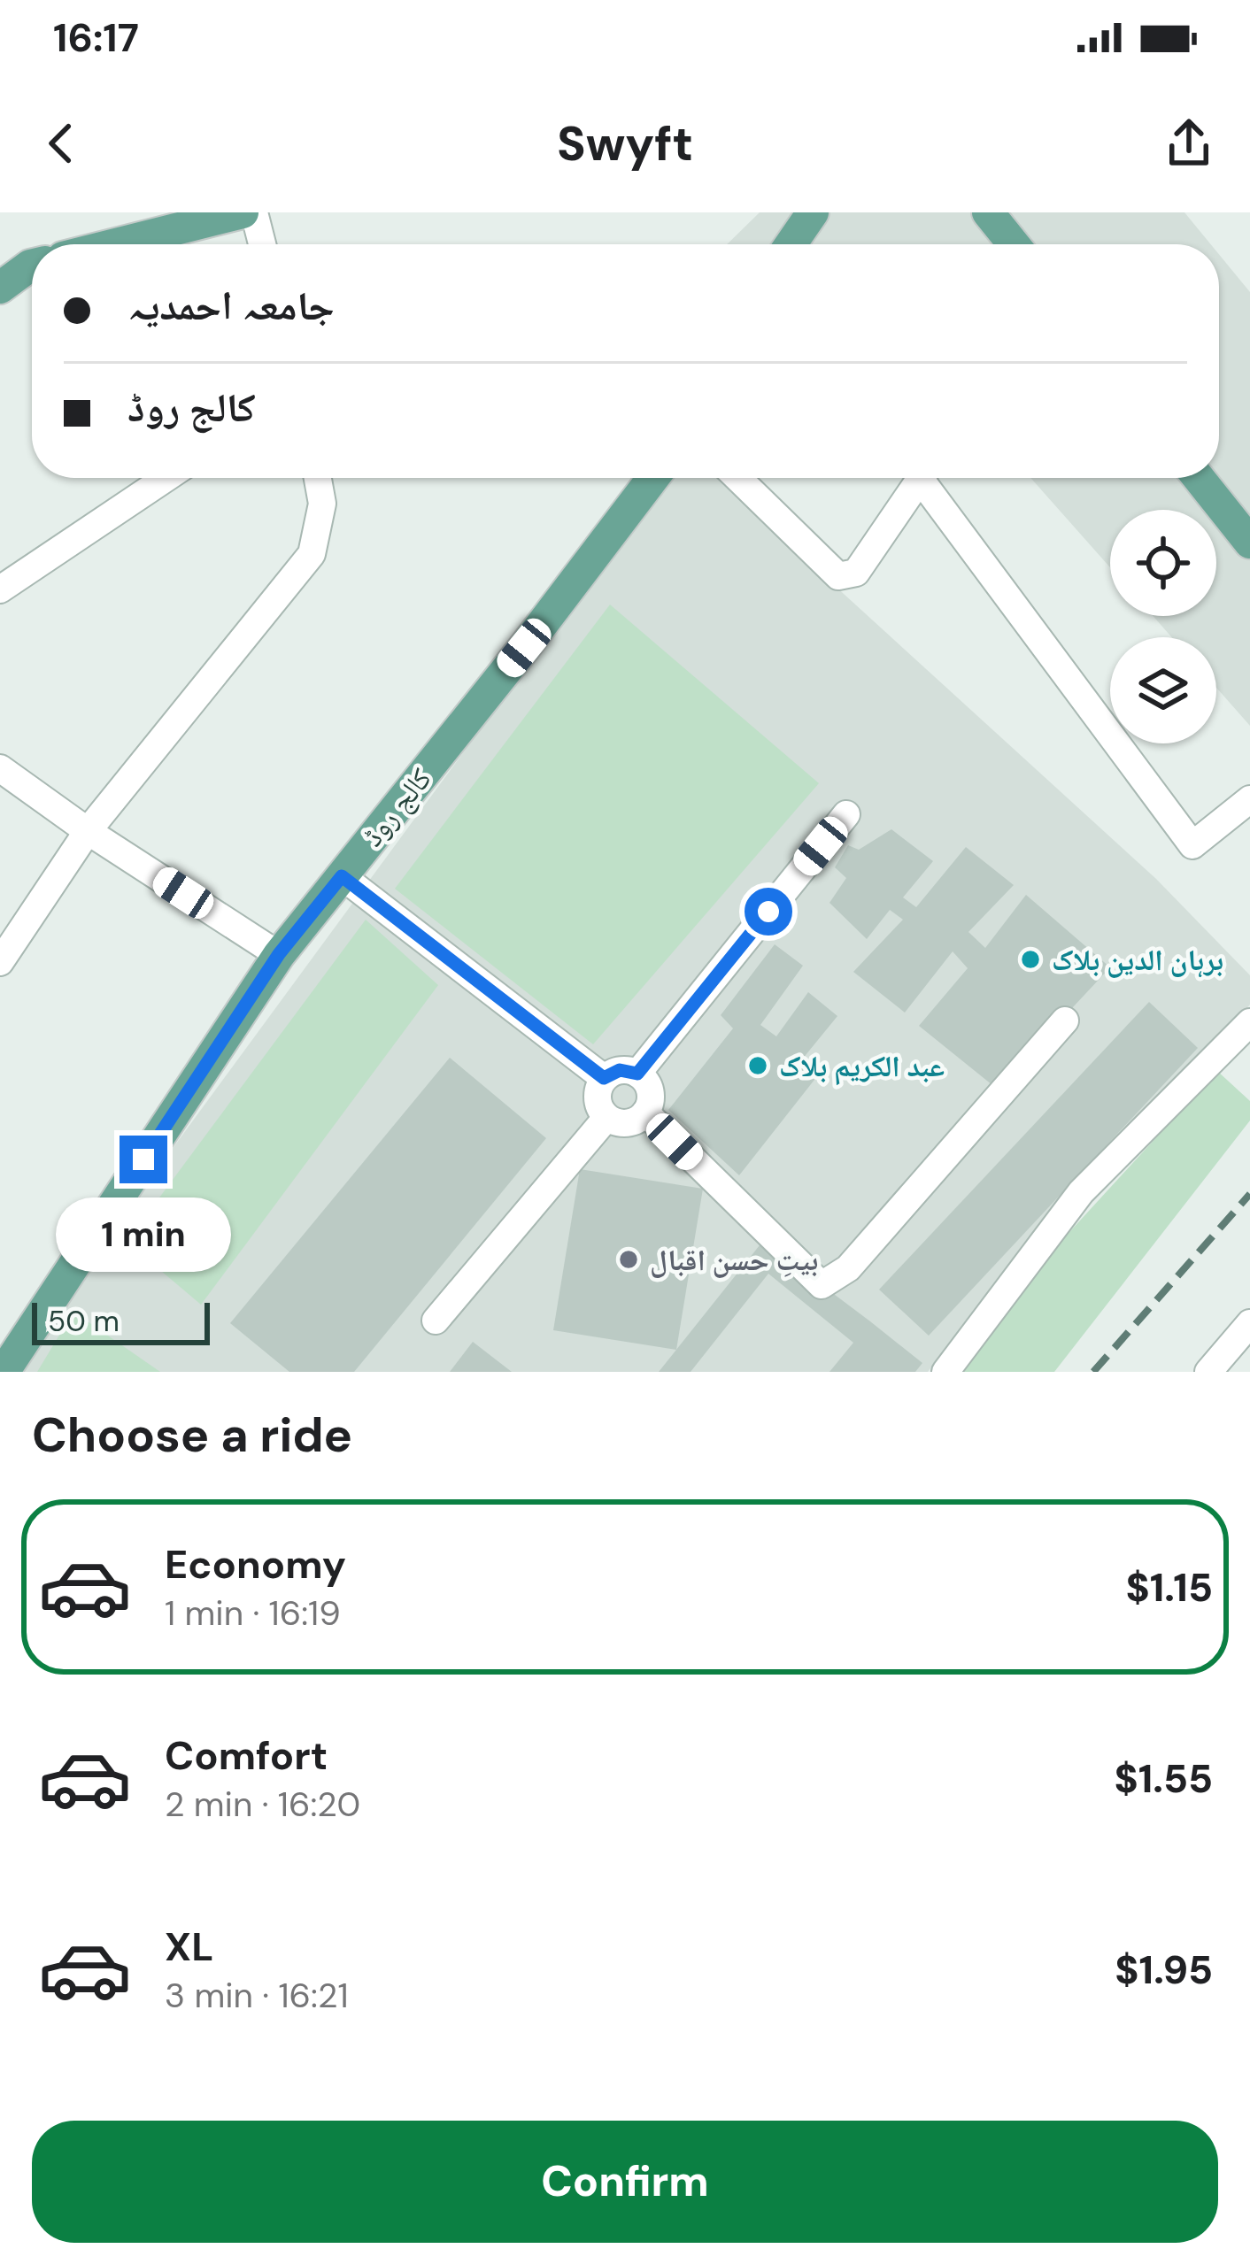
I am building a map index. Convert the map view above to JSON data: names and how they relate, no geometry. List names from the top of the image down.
{
  "streets": {
    "main road": ["کالج روڈ"]
  },
  "places": ["برہان الدین بلاک", "عبد الکریم بلاک", "بیتِ حسن اقبال"],
  "scale_bar": "50 m",
  "page": {
    "status": "16:17",
    "header": "Swyft",
    "banner": ["جامعہ احمدیہ", "کالج روڈ"],
    "bubble": "1 min",
    "scale": "50 m",
    "heading": "Choose a ride",
    "list": [
      {
        "name": "Economy",
        "note": "1 min · 16:19",
        "value": "$1.15"
      },
      {
        "name": "Comfort",
        "note": "2 min · 16:20",
        "value": "$1.55"
      },
      {
        "name": "XL",
        "note": "3 min · 16:21",
        "value": "$1.95"
      }
    ],
    "buttons": "Confirm"
  }
}
